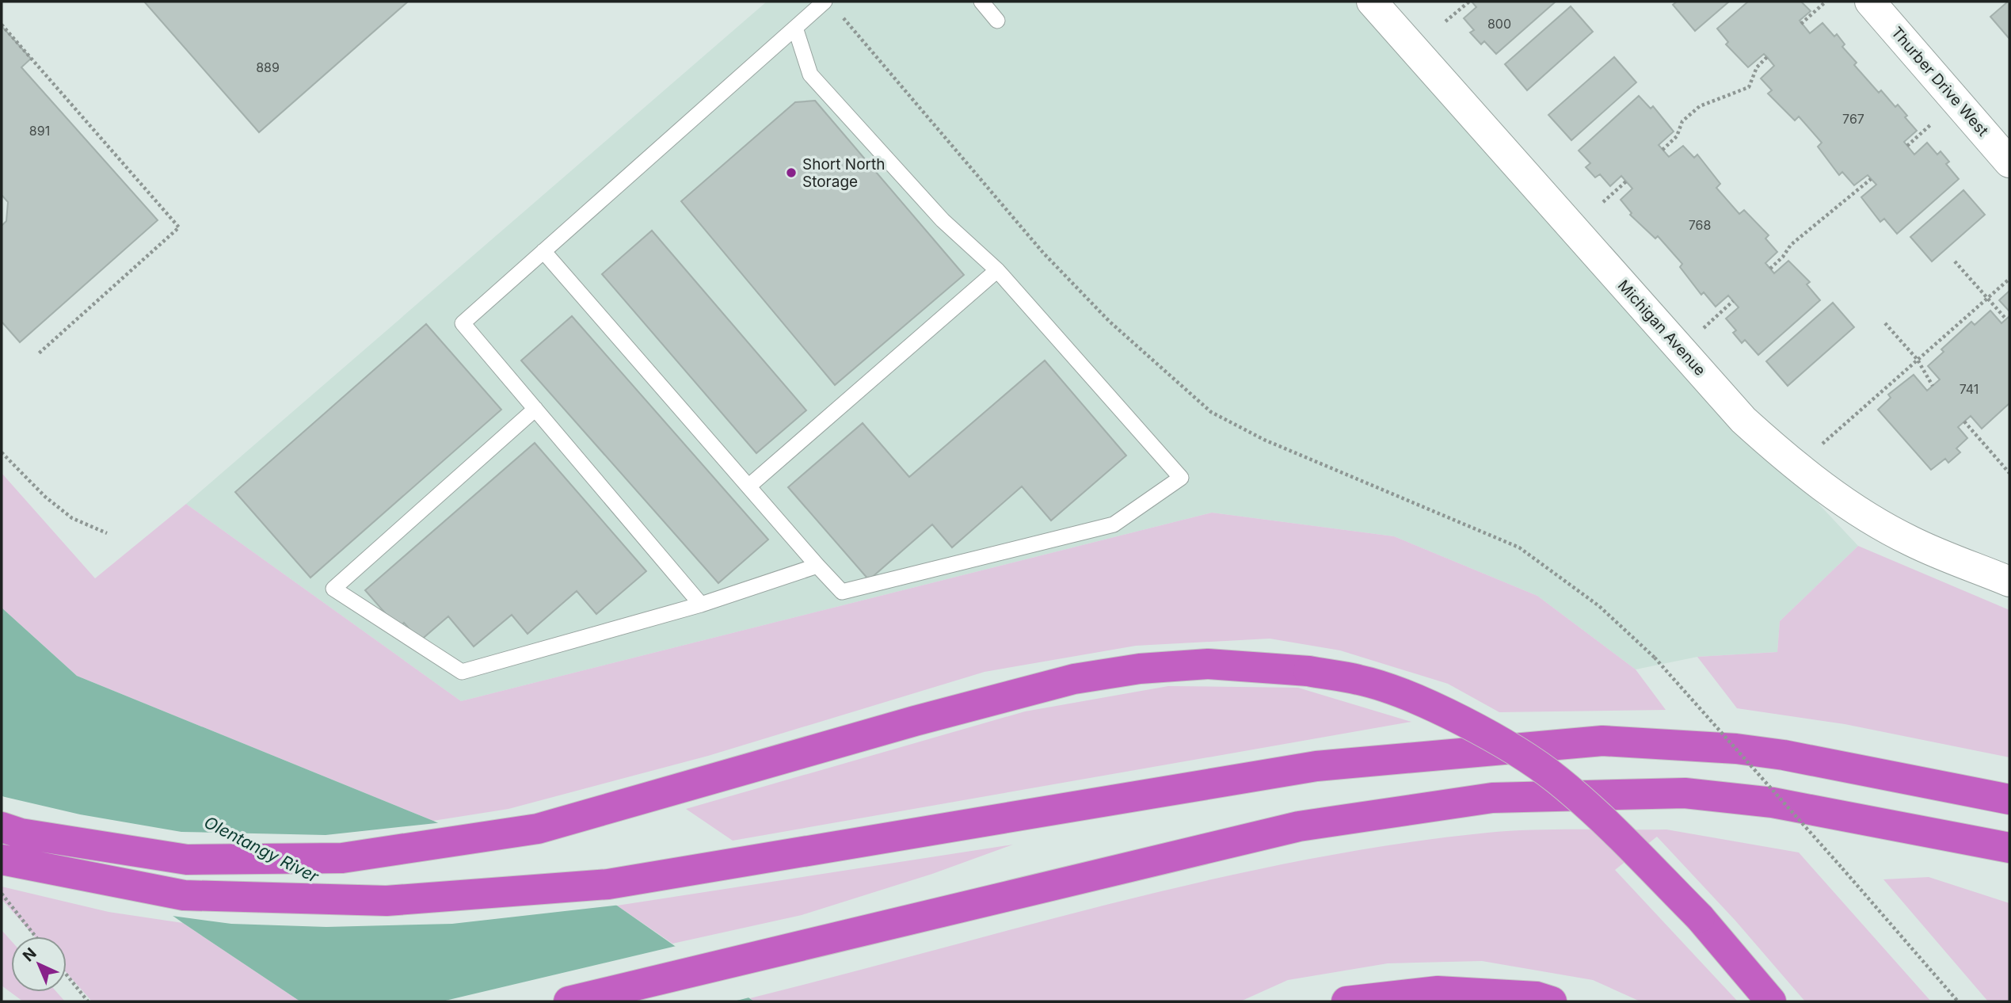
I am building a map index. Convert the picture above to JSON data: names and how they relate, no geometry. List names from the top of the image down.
{
  "streets": {
    "street": ["Thurber Drive West", "Michigan Avenue"]
  },
  "water": ["Olentangy River"],
  "places": ["Short North Storage"],
  "house_numbers": [
    "800",
    "889",
    "767",
    "891",
    "768",
    "741"
  ],
  "north": "top left"
}
